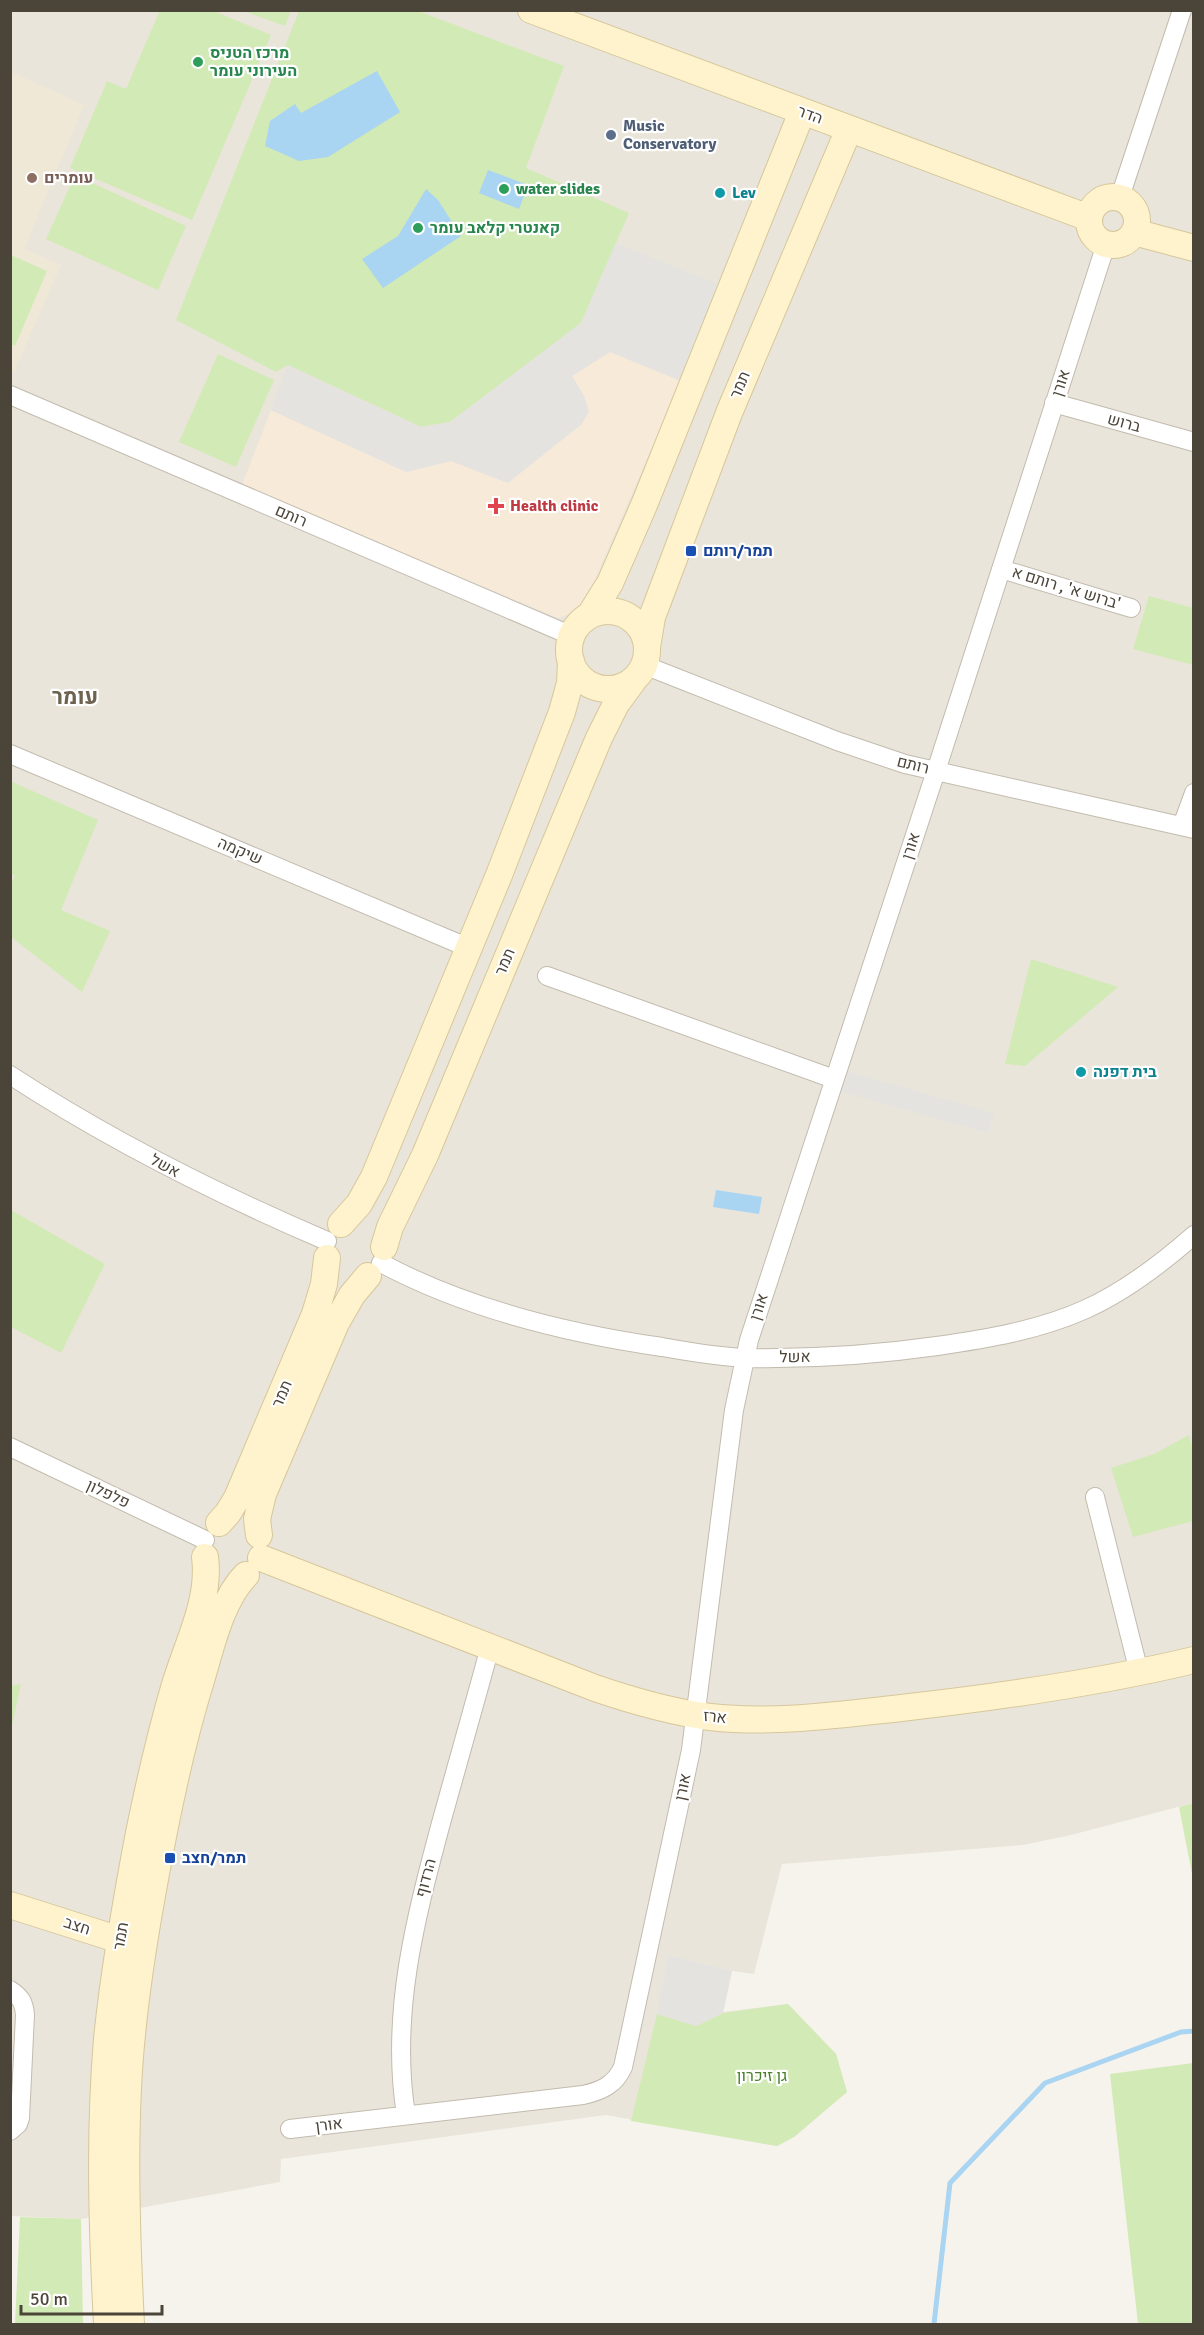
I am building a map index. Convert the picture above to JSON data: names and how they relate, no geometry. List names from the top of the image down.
{
  "streets": {
    "street": [
      "הדר",
      "אורן",
      "תמר",
      "ברוש",
      "רותם",
      "ברוש א' , רותם א'",
      "שיקמה",
      "אשל",
      "פלפלון",
      "ארז",
      "הרדוף",
      "חצב"
    ]
  },
  "crossings": [
    ["הדר", "אורן"],
    ["הדר", "תמר"],
    ["אורן", "ברוש"],
    ["אורן", "רותם"],
    ["אורן", "ברוש א' , רותם א'"],
    ["אורן", "אשל"],
    ["אורן", "ארז"],
    ["אורן", "הרדוף"],
    ["תמר", "רותם"],
    ["תמר", "אשל"],
    ["תמר", "פלפלון"],
    ["תמר", "ארז"],
    ["תמר", "חצב"],
    ["פלפלון", "ארז"],
    ["ארז", "הרדוף"]
  ],
  "districts": ["עומר"],
  "parks": ["גן זיכרון"],
  "places": {
    "other": [
      "מרכז הטניס העירוני עומר",
      "Music Conservatory",
      "עומרים",
      "water slides",
      "Lev",
      "קאנטרי קלאב עומר",
      "בית דפנה"
    ],
    "health": ["Health clinic"],
    "transit": ["תמר/רותם", "תמר/חצב"]
  },
  "scale_bar": "50 m"
}
